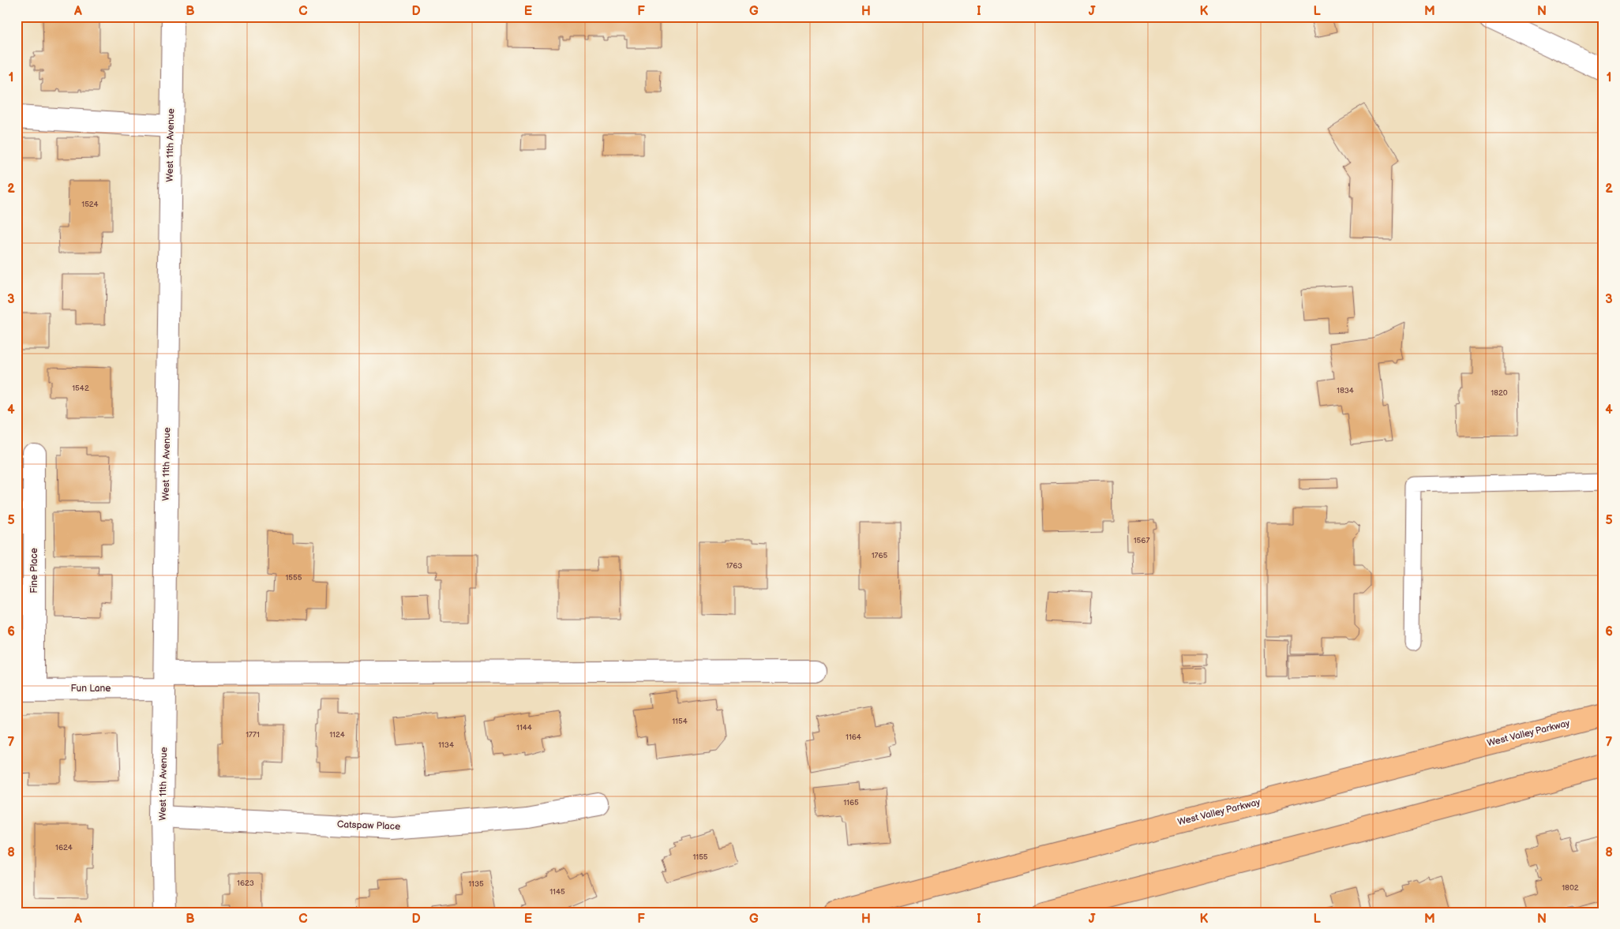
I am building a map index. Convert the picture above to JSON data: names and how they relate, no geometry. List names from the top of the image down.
{
  "streets": {
    "main road": ["West Valley Parkway"],
    "street": [
      "West 11th Avenue",
      "Fine Place",
      "Fun Lane",
      "Catspaw Place"
    ]
  },
  "crossings": [
    ["West 11th Avenue", "Fun Lane"],
    ["West 11th Avenue", "Catspaw Place"],
    ["Fine Place", "Fun Lane"]
  ],
  "house_numbers": [
    "1524",
    "1542",
    "1834",
    "1820",
    "1567",
    "1765",
    "1763",
    "1555",
    "1154",
    "1144",
    "1771",
    "1124",
    "1164",
    "1134",
    "1165",
    "1624",
    "1155",
    "1623",
    "1135",
    "1802",
    "1145"
  ],
  "grid": {
    "columns": [
      "A",
      "B",
      "C",
      "D",
      "E",
      "F",
      "G",
      "H",
      "I",
      "J",
      "K",
      "L",
      "M",
      "N"
    ],
    "rows": [
      "1",
      "2",
      "3",
      "4",
      "5",
      "6",
      "7",
      "8"
    ]
  }
}
